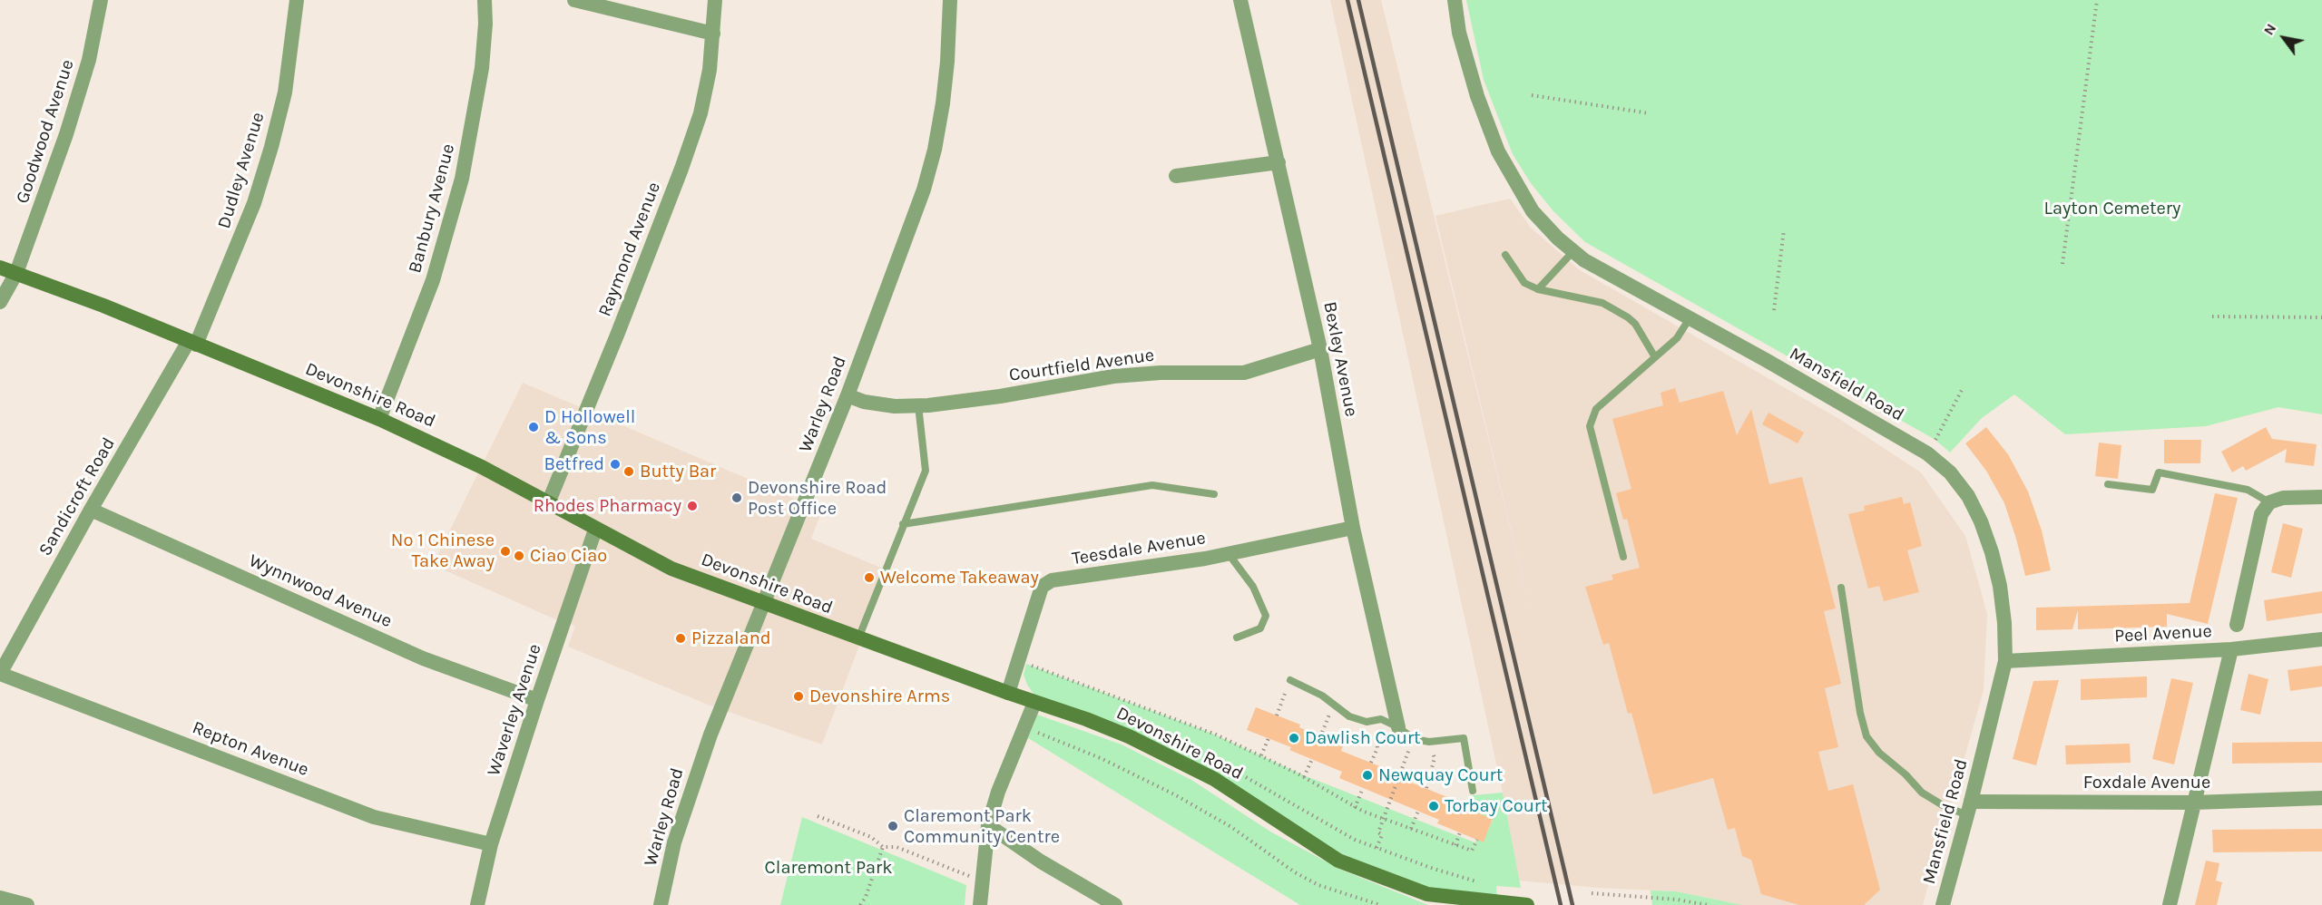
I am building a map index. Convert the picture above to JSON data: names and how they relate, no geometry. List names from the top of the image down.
{
  "streets": {
    "main road": ["Devonshire Road"],
    "street": [
      "Goodwood Avenue",
      "Dudley Avenue",
      "Banbury Avenue",
      "Raymond Avenue",
      "Bexley Avenue",
      "Courtfield Avenue",
      "Mansfield Road",
      "Warley Road",
      "Sandicroft Road",
      "Teesdale Avenue",
      "Wynnwood Avenue",
      "Peel Avenue",
      "Waverley Avenue",
      "Repton Avenue",
      "Foxdale Avenue"
    ]
  },
  "crossings": [
    ["Goodwood Avenue", "Devonshire Road"],
    ["Dudley Avenue", "Devonshire Road"],
    ["Dudley Avenue", "Sandicroft Road"],
    ["Banbury Avenue", "Devonshire Road"],
    ["Raymond Avenue", "Devonshire Road"],
    ["Bexley Avenue", "Courtfield Avenue"],
    ["Bexley Avenue", "Teesdale Avenue"],
    ["Courtfield Avenue", "Warley Road"],
    ["Mansfield Road", "Peel Avenue"],
    ["Mansfield Road", "Foxdale Avenue"],
    ["Devonshire Road", "Warley Road"],
    ["Devonshire Road", "Sandicroft Road"],
    ["Devonshire Road", "Teesdale Avenue"],
    ["Devonshire Road", "Waverley Avenue"],
    ["Sandicroft Road", "Wynnwood Avenue"],
    ["Sandicroft Road", "Repton Avenue"],
    ["Wynnwood Avenue", "Waverley Avenue"],
    ["Waverley Avenue", "Repton Avenue"]
  ],
  "parks": ["Layton Cemetery", "Claremont Park"],
  "places": [
    "D Hollowell & Sons",
    "Betfred",
    "Butty Bar",
    "Devonshire Road Post Office",
    "Rhodes Pharmacy",
    "No 1 Chinese Take Away",
    "Ciao Ciao",
    "Welcome Takeaway",
    "Pizzaland",
    "Devonshire Arms",
    "Dawlish Court",
    "Newquay Court",
    "Torbay Court",
    "Claremont Park Community Centre"
  ],
  "north": "top left"
}
